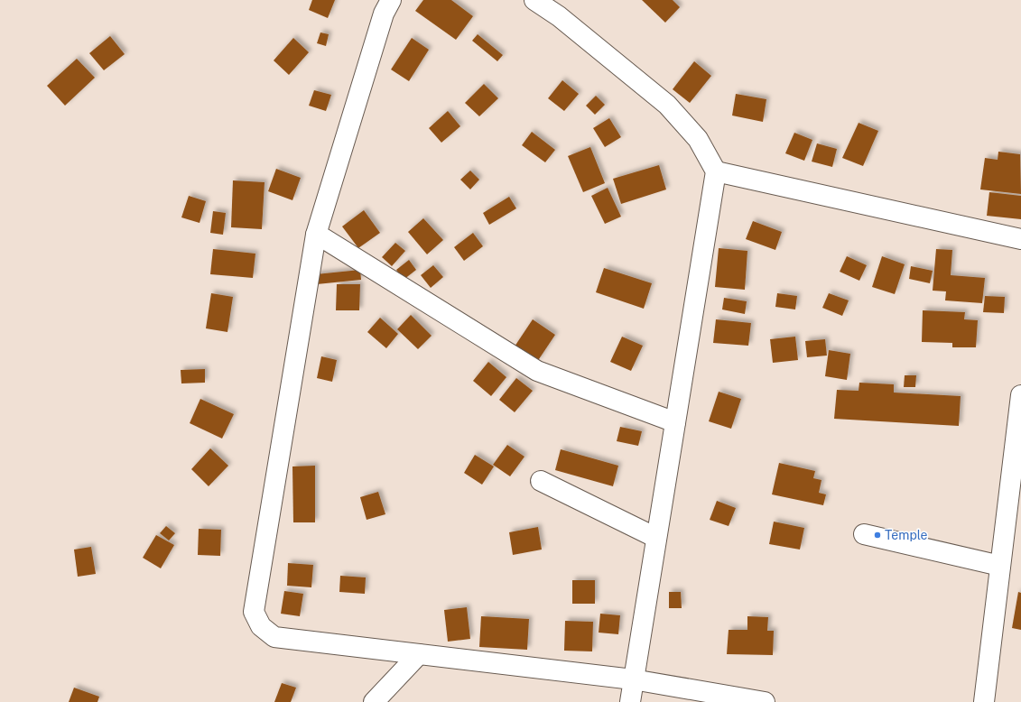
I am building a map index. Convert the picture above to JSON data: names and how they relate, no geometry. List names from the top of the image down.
{
  "places": ["Temple"]
}
